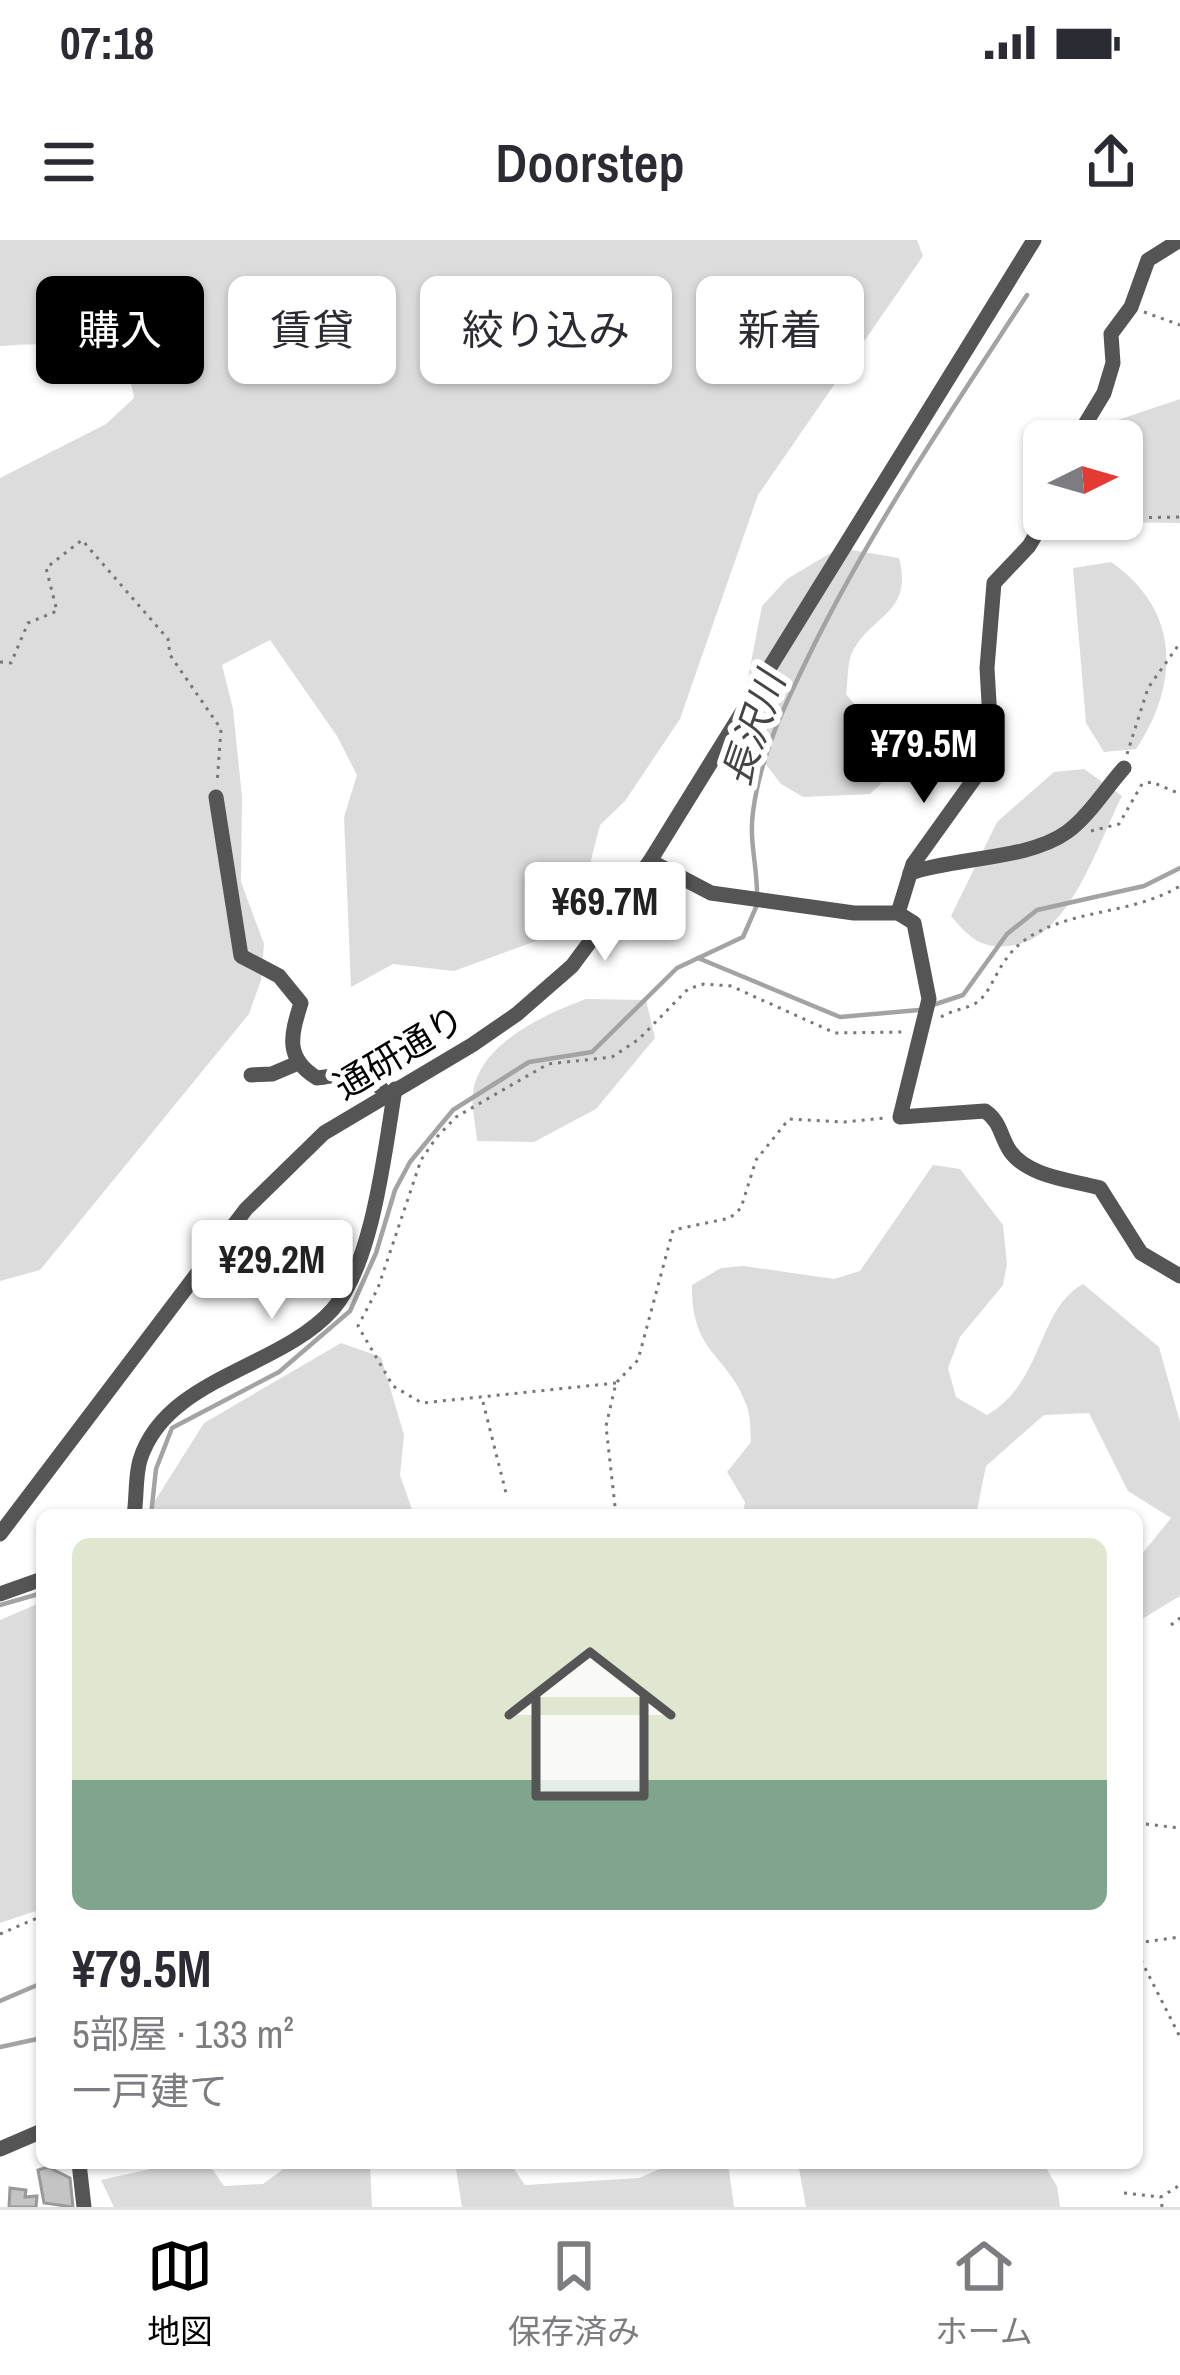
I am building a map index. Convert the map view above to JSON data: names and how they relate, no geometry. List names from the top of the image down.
{
  "streets": {
    "street": ["通研通り"]
  },
  "water": ["長沢川"],
  "north": "right",
  "page": {
    "status": "07:18",
    "header": "Doorstep",
    "chip": [
      "購入",
      "賃貸",
      "絞り込み",
      "新着"
    ],
    "price": ["¥79.5M", "¥69.7M", "¥29.2M"],
    "list": [
      {
        "name": "¥79.5M",
        "note": "5部屋 · 133 m² · 一戸建て"
      }
    ],
    "tabs": ["地図", "保存済み", "ホーム"]
  }
}
